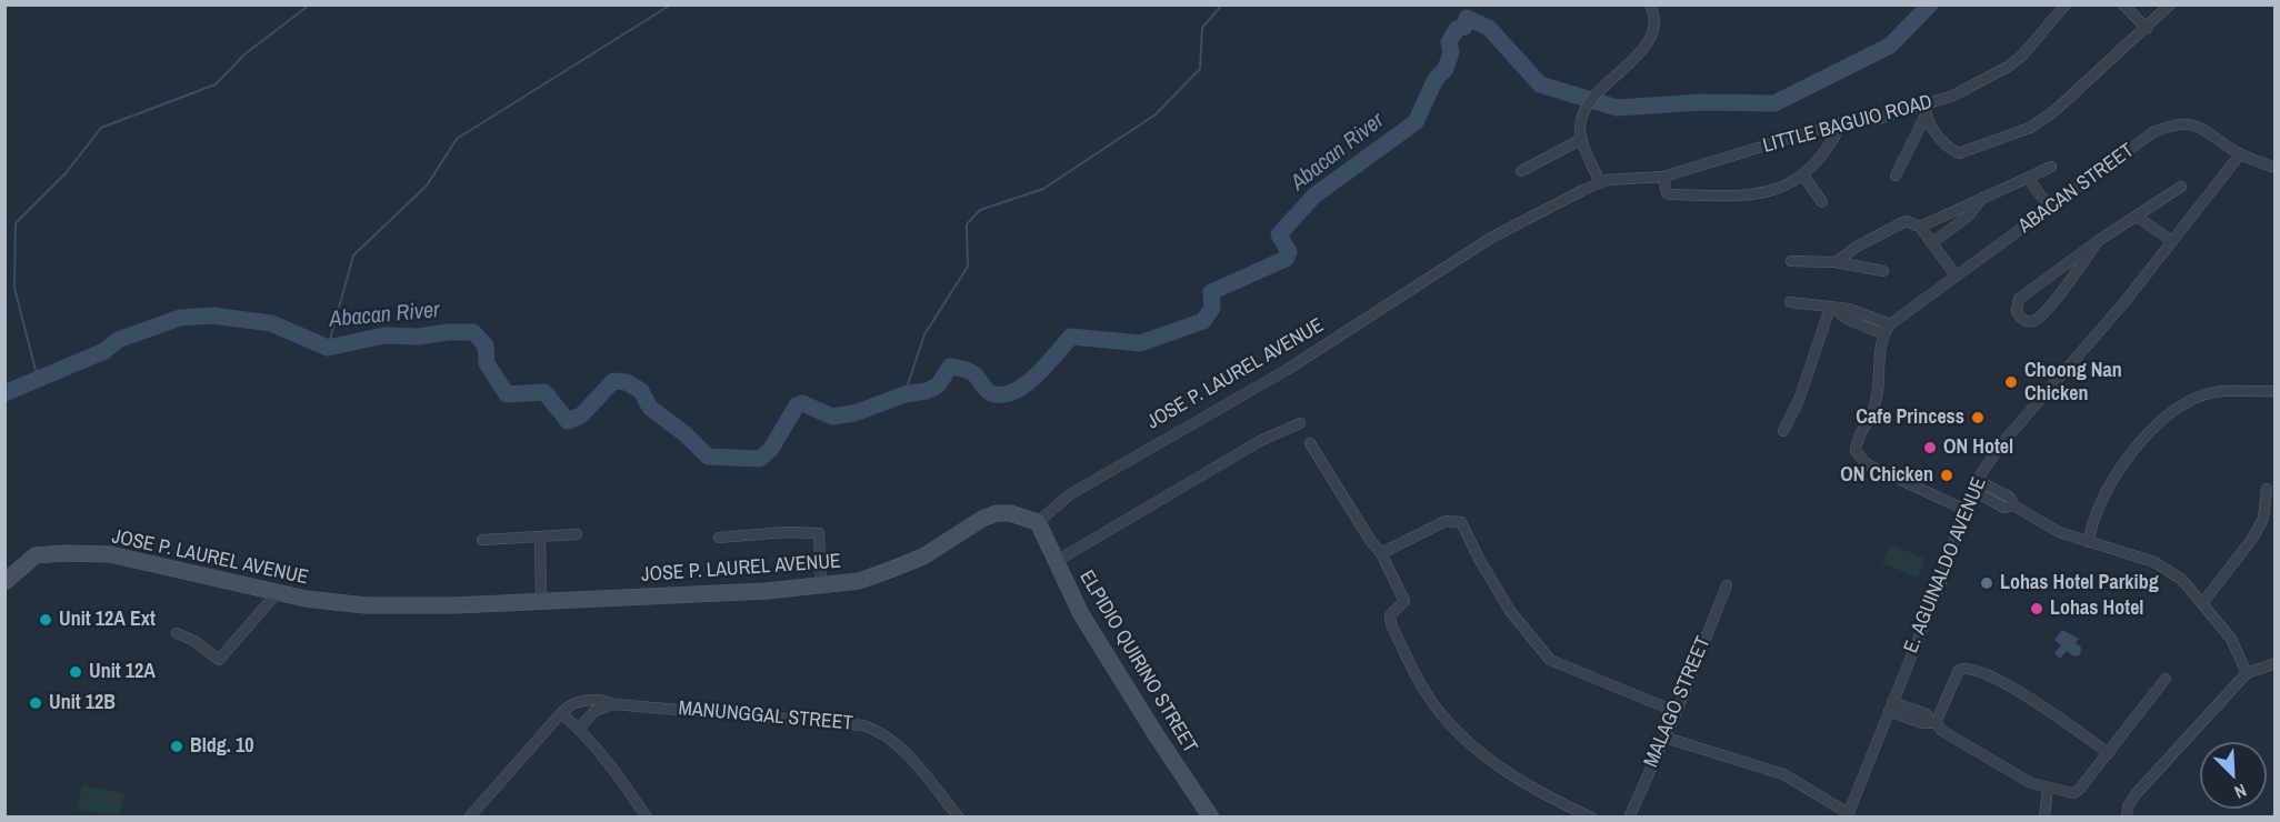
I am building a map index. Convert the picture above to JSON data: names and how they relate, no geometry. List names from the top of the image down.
{
  "streets": {
    "street": [
      "LITTLE BAGUIO ROAD",
      "ABACAN STREET",
      "JOSE P. LAUREL AVENUE",
      "E. AGUINALDO AVENUE",
      "ELPIDIO QUIRINO STREET",
      "MALAGO STREET",
      "MANUNGGAL STREET"
    ]
  },
  "crossings": [
    ["LITTLE BAGUIO ROAD", "JOSE P. LAUREL AVENUE"],
    ["ABACAN STREET", "E. AGUINALDO AVENUE"],
    ["JOSE P. LAUREL AVENUE", "ELPIDIO QUIRINO STREET"]
  ],
  "water": ["Abacan River"],
  "places": [
    "Choong Nan Chicken",
    "Cafe Princess",
    "ON Hotel",
    "ON Chicken",
    "Lohas Hotel Parkibg",
    "Lohas Hotel",
    "Unit 12A Ext",
    "Unit 12A",
    "Unit 12B",
    "Bldg. 10"
  ],
  "north": "bottom right"
}
